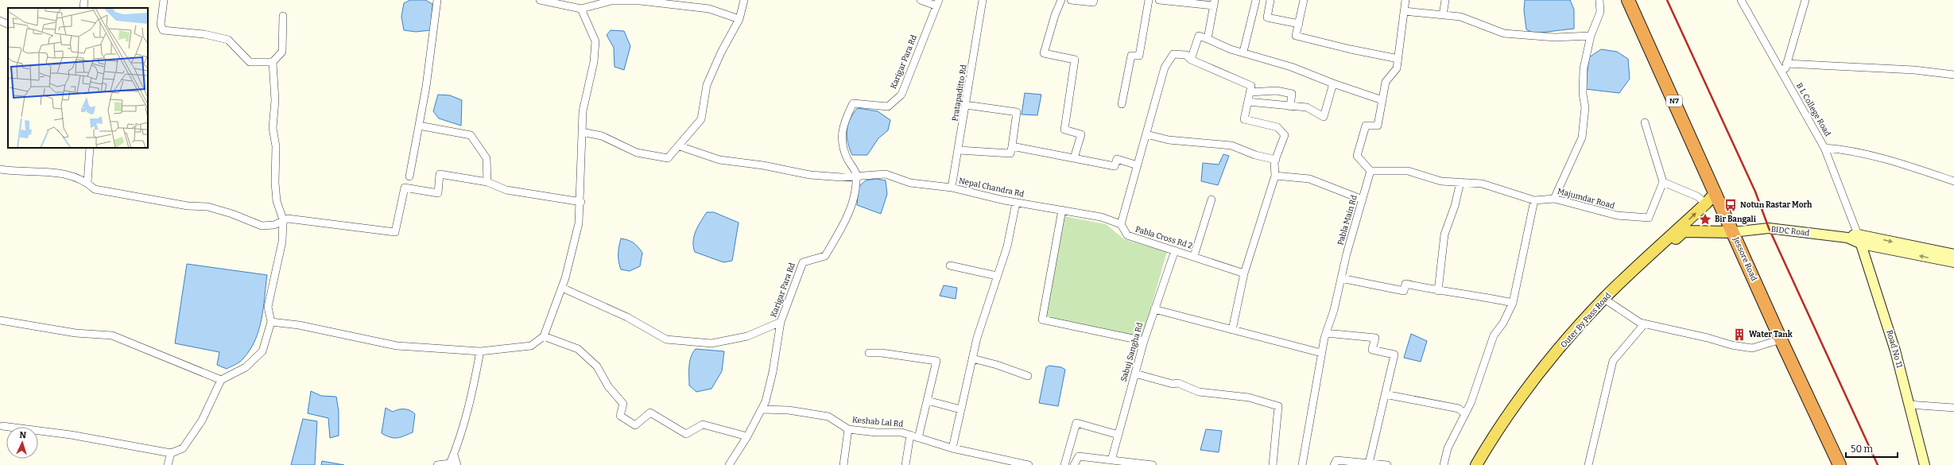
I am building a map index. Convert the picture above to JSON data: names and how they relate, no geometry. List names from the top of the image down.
{
  "streets": {
    "highway": ["N7", "Jessore Road"],
    "main road": ["BIDC Road", "Outer By Pass Road", "Road No 11"],
    "street": [
      "Karigar Para Rd",
      "Pratapaditto Rd",
      "B L College Road",
      "Nepal Chandra Rd",
      "Majumdar Road",
      "Pabla Main Rd",
      "Pabla Cross Rd 2",
      "Sabuj Sangha Rd",
      "Keshab Lal Rd"
    ]
  },
  "crossings": [
    ["Karigar Para Rd", "Nepal Chandra Rd"],
    ["Karigar Para Rd", "Keshab Lal Rd"],
    ["Pratapaditto Rd", "Nepal Chandra Rd"],
    ["B L College Road", "BIDC Road"],
    ["B L College Road", "Road No 11"],
    ["Nepal Chandra Rd", "Pabla Cross Rd 2"],
    ["Majumdar Road", "Pabla Main Rd"],
    ["BIDC Road", "Jessore Road"],
    ["BIDC Road", "Outer By Pass Road"],
    ["BIDC Road", "Road No 11"],
    ["Pabla Cross Rd 2", "Sabuj Sangha Rd"],
    ["Jessore Road", "Outer By Pass Road"]
  ],
  "places": {
    "bus stop": ["Notun Rastar Morh"],
    "place": ["Bir Bangali"],
    "building": ["Water Tank"]
  },
  "scale_bar": "50 m",
  "north": "top"
}
